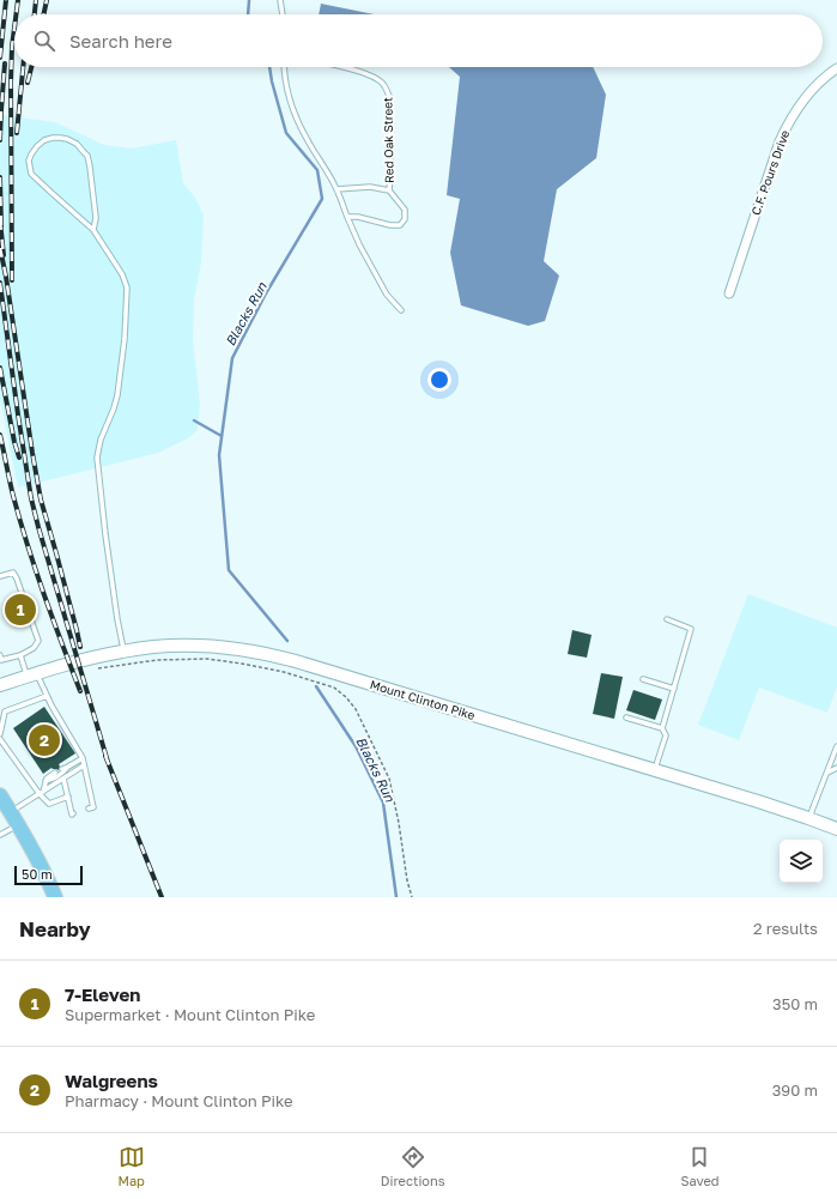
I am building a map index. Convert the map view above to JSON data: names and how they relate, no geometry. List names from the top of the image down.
{
  "streets": {
    "main road": ["Mount Clinton Pike"],
    "street": ["C.F. Pours Drive"],
    "lane": ["Red Oak Street"]
  },
  "water": ["Blacks Run"],
  "scale_bar": "50 m",
  "page": {
    "search": "Search here",
    "pins": ["1", "2"],
    "scale": "50 m",
    "heading": ["Nearby", "2 results"],
    "list": [
      {
        "mark": "1",
        "name": "7-Eleven",
        "note": "Supermarket · Mount Clinton Pike",
        "value": "350 m"
      },
      {
        "mark": "2",
        "name": "Walgreens",
        "note": "Pharmacy · Mount Clinton Pike",
        "value": "390 m"
      }
    ],
    "nav": ["Map", "Directions", "Saved"]
  }
}
